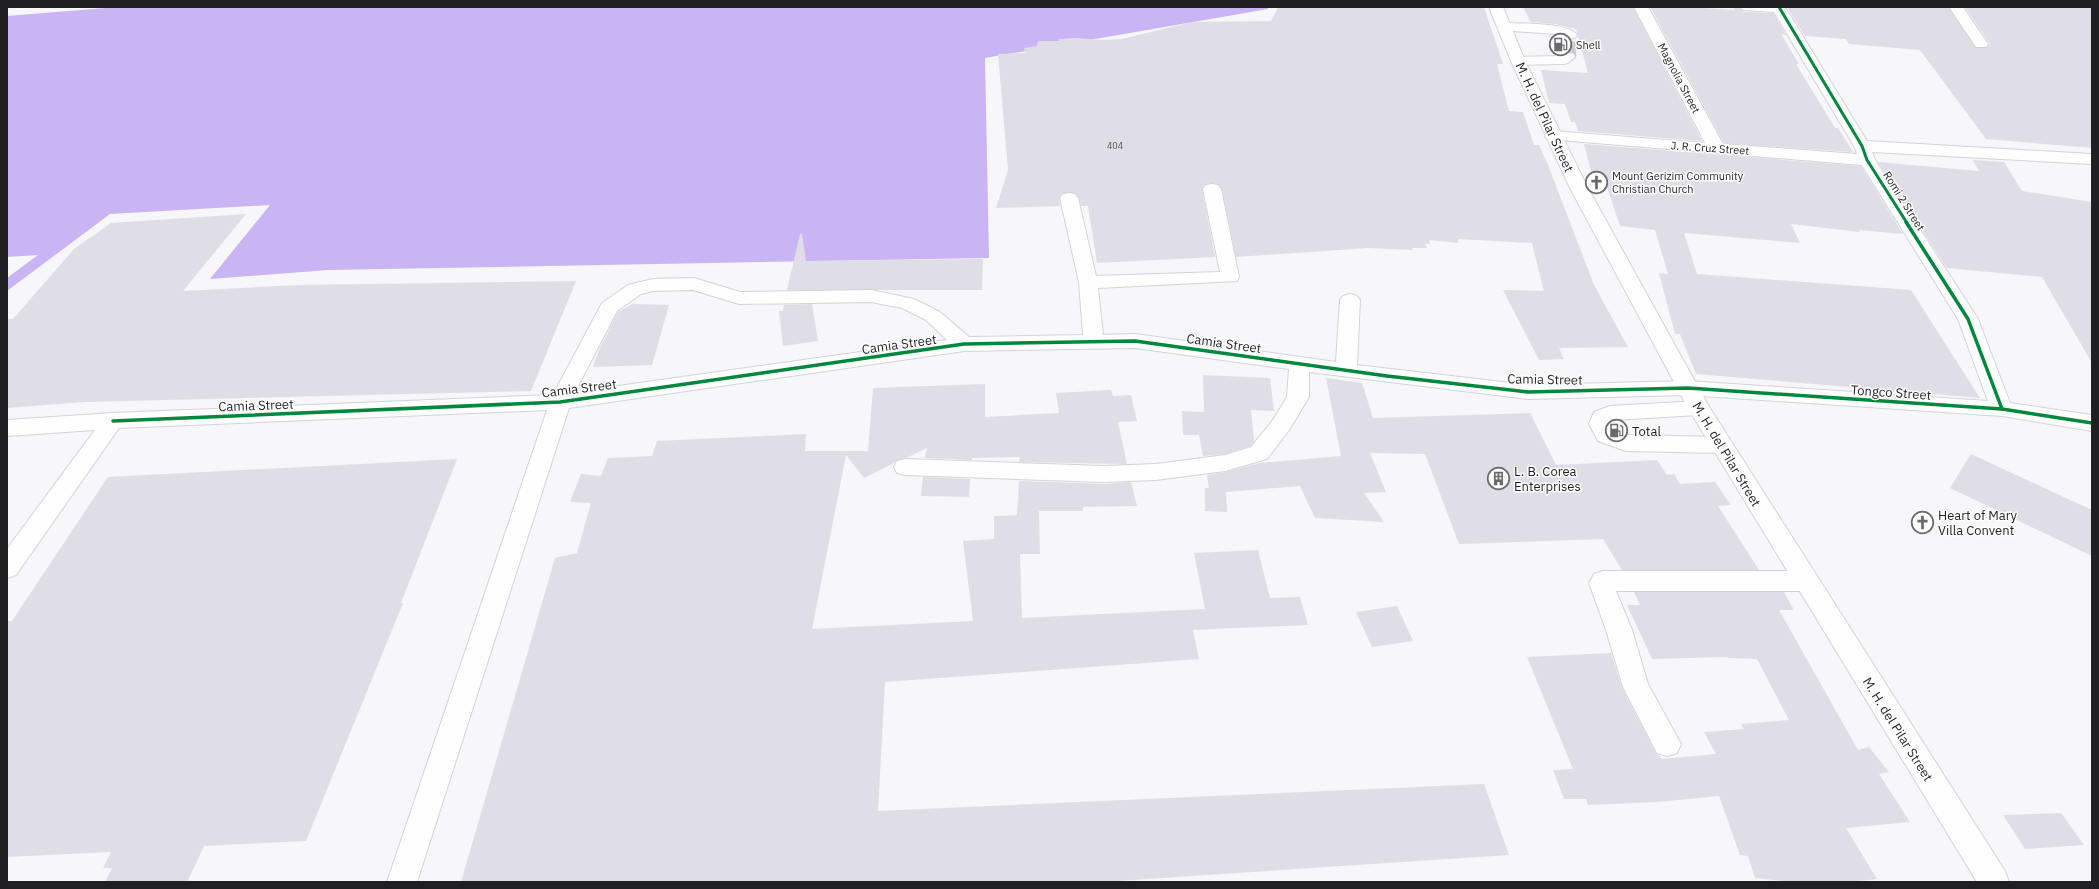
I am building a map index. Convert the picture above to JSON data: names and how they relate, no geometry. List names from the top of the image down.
{
  "streets": {
    "street": [
      "Magnolia Street",
      "M. H. del Pilar Street",
      "J. R. Cruz Street",
      "Romi 2 Street",
      "Camia Street",
      "Tongco Street"
    ]
  },
  "crossings": [
    ["Magnolia Street", "J. R. Cruz Street"],
    ["M. H. del Pilar Street", "J. R. Cruz Street"],
    ["M. H. del Pilar Street", "Camia Street"],
    ["M. H. del Pilar Street", "Tongco Street"],
    ["J. R. Cruz Street", "Romi 2 Street"],
    ["Romi 2 Street", "Tongco Street"],
    ["Camia Street", "Tongco Street"]
  ],
  "places": {
    "fuel station": ["Shell", "Total"],
    "church": ["Mount Gerizim Community Christian Church", "Heart of Mary Villa Convent"],
    "building": ["L. B. Corea Enterprises"]
  },
  "house_numbers": ["404"]
}
